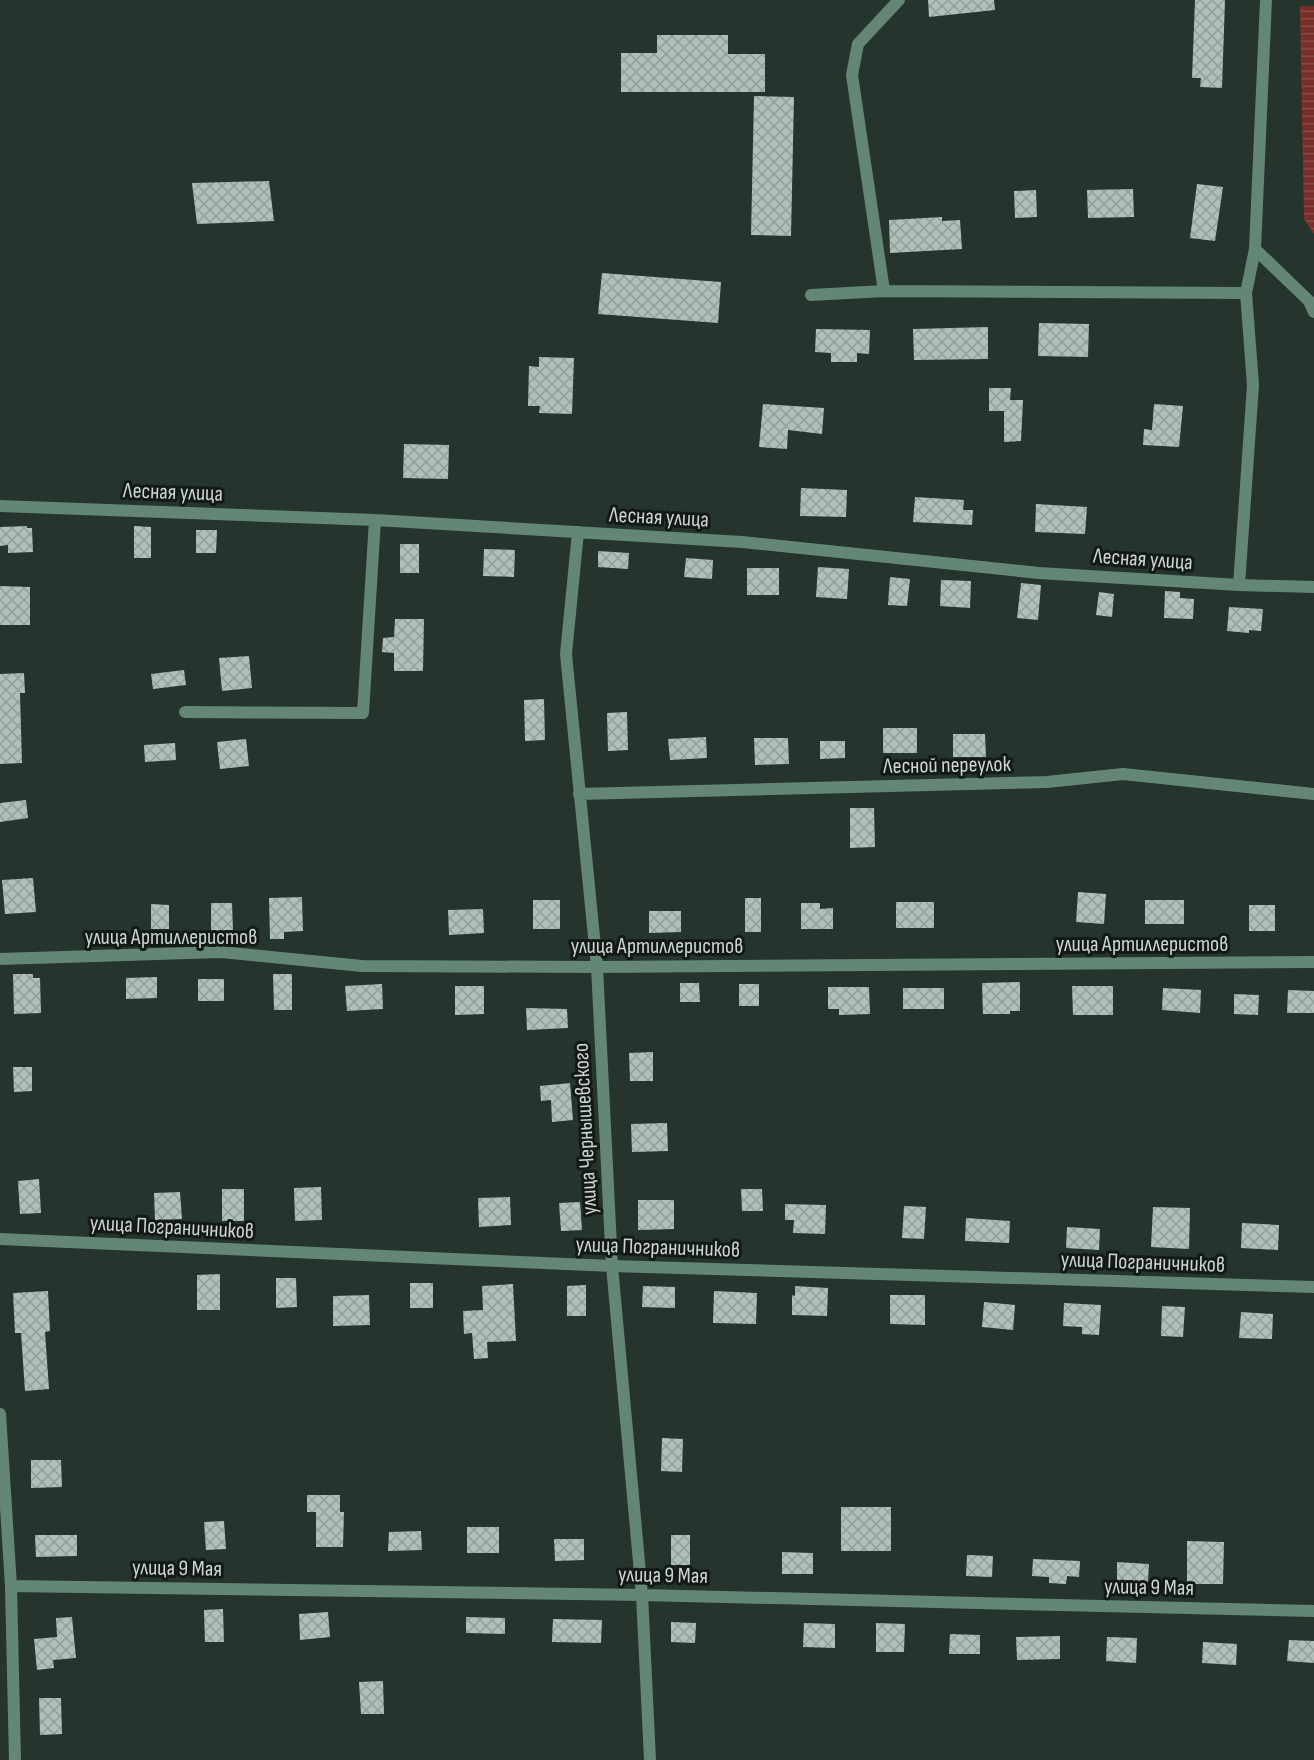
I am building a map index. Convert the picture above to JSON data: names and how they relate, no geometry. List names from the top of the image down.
{
  "streets": {
    "street": [
      "Лесная улица",
      "Лесной переулок",
      "улица Артиллеристов",
      "улица Чернышевского",
      "улица Пограничников",
      "улица 9 Мая"
    ]
  },
  "crossings": [
    ["Лесная улица", "улица Чернышевского"],
    ["Лесной переулок", "улица Чернышевского"],
    ["улица Артиллеристов", "улица Чернышевского"],
    ["улица Чернышевского", "улица Пограничников"],
    ["улица Чернышевского", "улица 9 Мая"]
  ]
}
